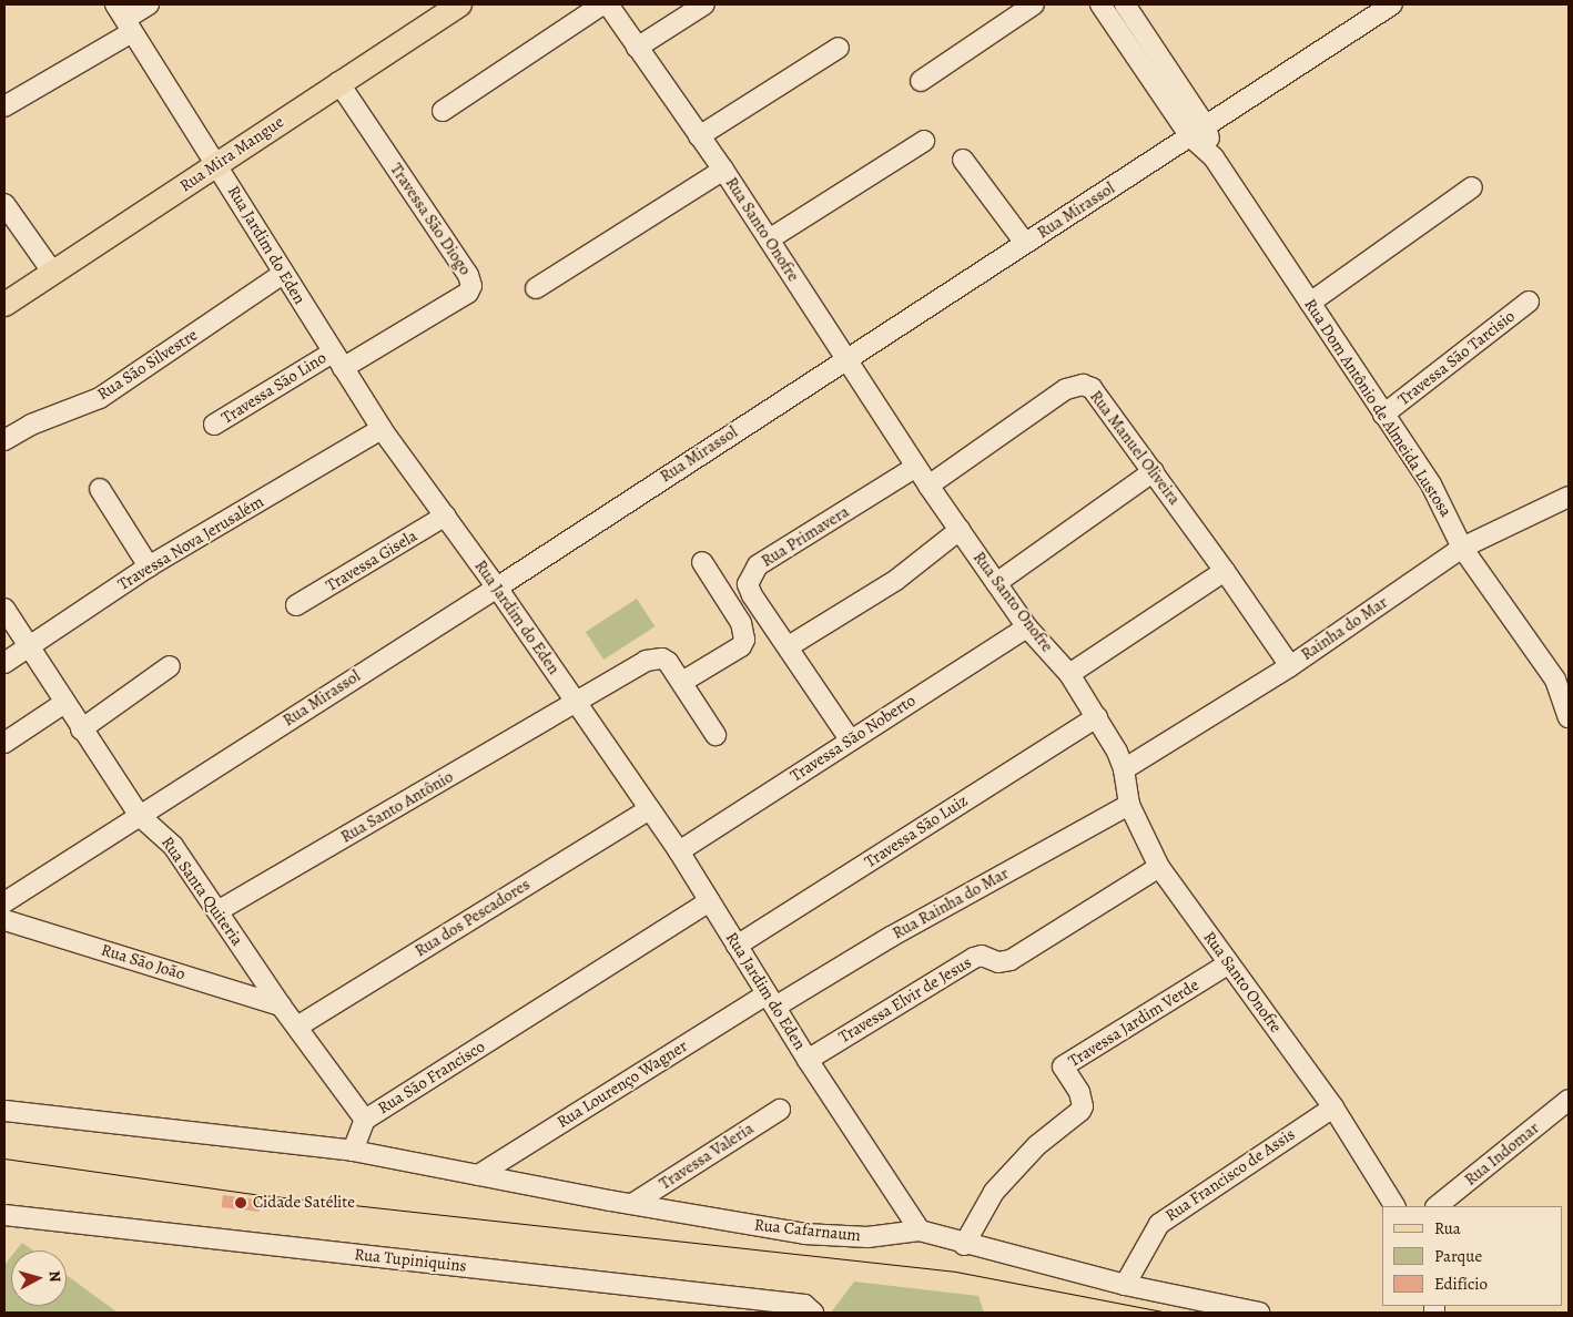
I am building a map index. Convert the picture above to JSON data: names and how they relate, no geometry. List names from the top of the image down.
{
  "streets": {
    "main road": ["Rua Mira Mangue"],
    "street": [
      "Rua Mirassol",
      "Travessa São Diogo",
      "Rua Santo Onofre",
      "Rua Jardim do Eden",
      "Travessa São Tarcisio",
      "Rua São Silvestre",
      "Travessa São Lino",
      "Rua Dom Antônio de Almeida Lustosa",
      "Rua Manuel Oliveira",
      "Rua Primavera",
      "Travessa Nova Jerusalém",
      "Travessa Gisela",
      "Rainha do Mar",
      "Travessa São Noberto",
      "Rua Santo Antônio",
      "Travessa São Luiz",
      "Rua Santa Quiteria",
      "Rua Rainha do Mar",
      "Rua dos Pescadores",
      "Rua São João",
      "Travessa Elvir de Jesus",
      "Travessa Jardim Verde",
      "Rua São Francisco",
      "Rua Lourenço Wagner",
      "Rua Indomar",
      "Travessa Valeria",
      "Rua Francisco de Assis",
      "Rua Cafarnaum",
      "Rua Tupiniquins"
    ]
  },
  "crossings": [
    ["Rua Mira Mangue", "Travessa São Diogo"],
    ["Rua Mira Mangue", "Rua Jardim do Eden"],
    ["Rua Mirassol", "Rua Santo Onofre"],
    ["Rua Mirassol", "Rua Jardim do Eden"],
    ["Rua Mirassol", "Rua Dom Antônio de Almeida Lustosa"],
    ["Rua Mirassol", "Rua Santa Quiteria"],
    ["Travessa São Diogo", "Rua Jardim do Eden"],
    ["Travessa São Diogo", "Travessa São Lino"],
    ["Rua Santo Onofre", "Rua Manuel Oliveira"],
    ["Rua Santo Onofre", "Rua Primavera"],
    ["Rua Santo Onofre", "Rainha do Mar"],
    ["Rua Santo Onofre", "Travessa São Noberto"],
    ["Rua Santo Onofre", "Travessa São Luiz"],
    ["Rua Santo Onofre", "Rua Rainha do Mar"],
    ["Rua Santo Onofre", "Travessa Elvir de Jesus"],
    ["Rua Santo Onofre", "Travessa Jardim Verde"],
    ["Rua Santo Onofre", "Rua Francisco de Assis"],
    ["Rua Jardim do Eden", "Rua São Silvestre"],
    ["Rua Jardim do Eden", "Travessa São Lino"],
    ["Rua Jardim do Eden", "Travessa Nova Jerusalém"],
    ["Rua Jardim do Eden", "Travessa Gisela"],
    ["Rua Jardim do Eden", "Travessa São Noberto"],
    ["Rua Jardim do Eden", "Rua Santo Antônio"],
    ["Rua Jardim do Eden", "Travessa São Luiz"],
    ["Rua Jardim do Eden", "Rua Rainha do Mar"],
    ["Rua Jardim do Eden", "Rua dos Pescadores"],
    ["Rua Jardim do Eden", "Travessa Elvir de Jesus"],
    ["Rua Jardim do Eden", "Rua São Francisco"],
    ["Rua Jardim do Eden", "Rua Lourenço Wagner"],
    ["Rua Jardim do Eden", "Rua Cafarnaum"],
    ["Travessa São Tarcisio", "Rua Dom Antônio de Almeida Lustosa"],
    ["Rua Dom Antônio de Almeida Lustosa", "Rainha do Mar"],
    ["Rua Manuel Oliveira", "Rainha do Mar"],
    ["Rua Primavera", "Travessa São Noberto"],
    ["Travessa Nova Jerusalém", "Rua Santa Quiteria"],
    ["Rua Santo Antônio", "Rua Santa Quiteria"],
    ["Rua Santa Quiteria", "Rua dos Pescadores"],
    ["Rua Santa Quiteria", "Rua São João"],
    ["Rua Santa Quiteria", "Rua São Francisco"],
    ["Rua Rainha do Mar", "Rua Lourenço Wagner"],
    ["Travessa Jardim Verde", "Rua Cafarnaum"],
    ["Rua São Francisco", "Rua Cafarnaum"],
    ["Rua Lourenço Wagner", "Rua Cafarnaum"],
    ["Travessa Valeria", "Rua Cafarnaum"],
    ["Rua Francisco de Assis", "Rua Cafarnaum"]
  ],
  "places": ["Cidade Satélite"],
  "legend": ["Rua", "Parque", "Edifício"],
  "north": "right"
}
